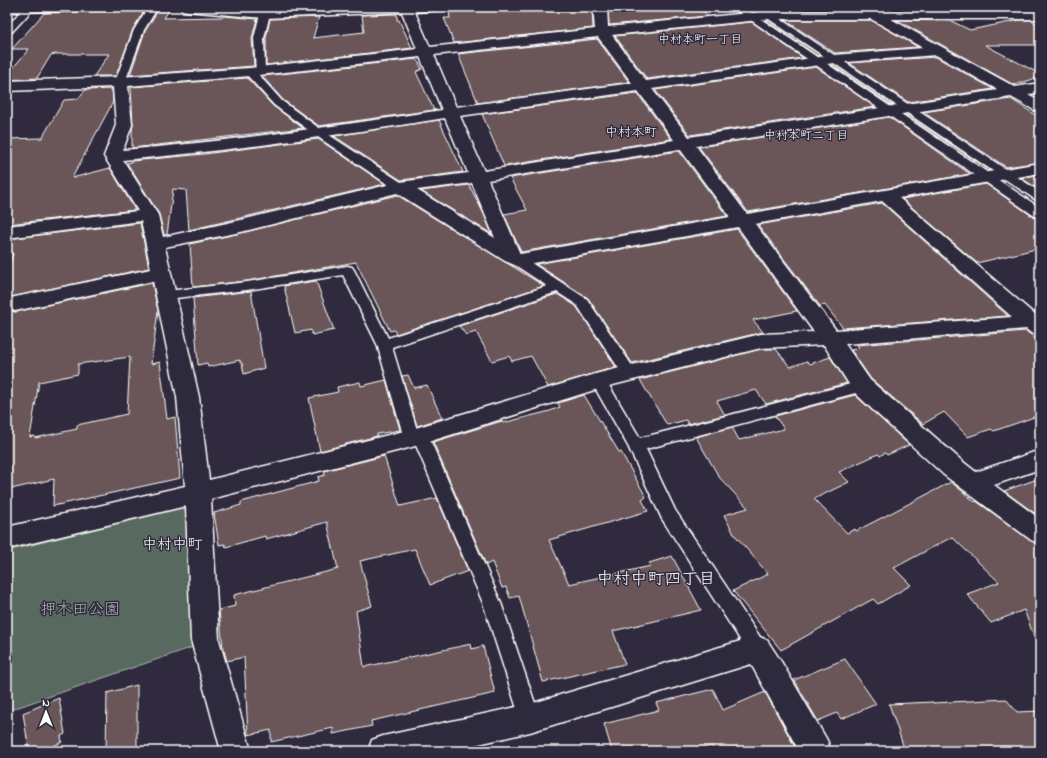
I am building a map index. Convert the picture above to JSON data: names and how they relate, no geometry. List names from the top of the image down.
{
  "districts": [
    "中村本町一丁目",
    "中村本町",
    "中村本町二丁目",
    "中村中町",
    "中村中町四丁目"
  ],
  "parks": ["押木田公園"],
  "north": "top"
}
